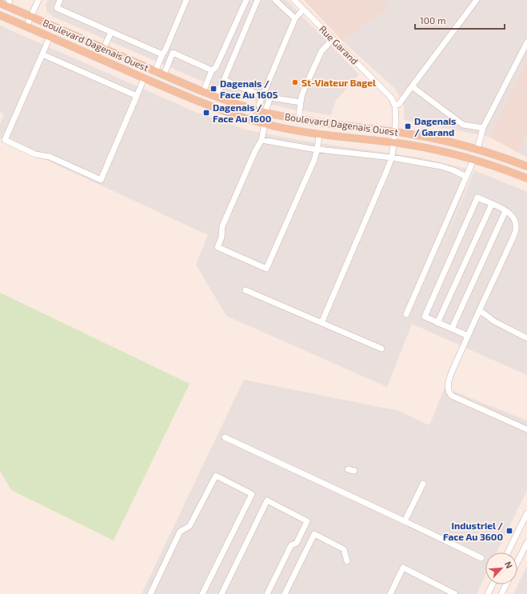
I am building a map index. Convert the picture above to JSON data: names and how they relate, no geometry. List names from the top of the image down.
{
  "streets": {
    "main road": ["Boulevard Dagenais Ouest"],
    "street": ["Rue Garand"]
  },
  "crossings": [
    ["Boulevard Dagenais Ouest", "Rue Garand"]
  ],
  "places": {
    "other": ["St-Viateur Bagel"],
    "transit": [
      "Dagenais / Face Au 1605",
      "Dagenais / Face Au 1600",
      "Dagenais / Garand",
      "Industriel / Face Au 3600"
    ]
  },
  "scale_bar": "100 m",
  "north": "top right"
}
